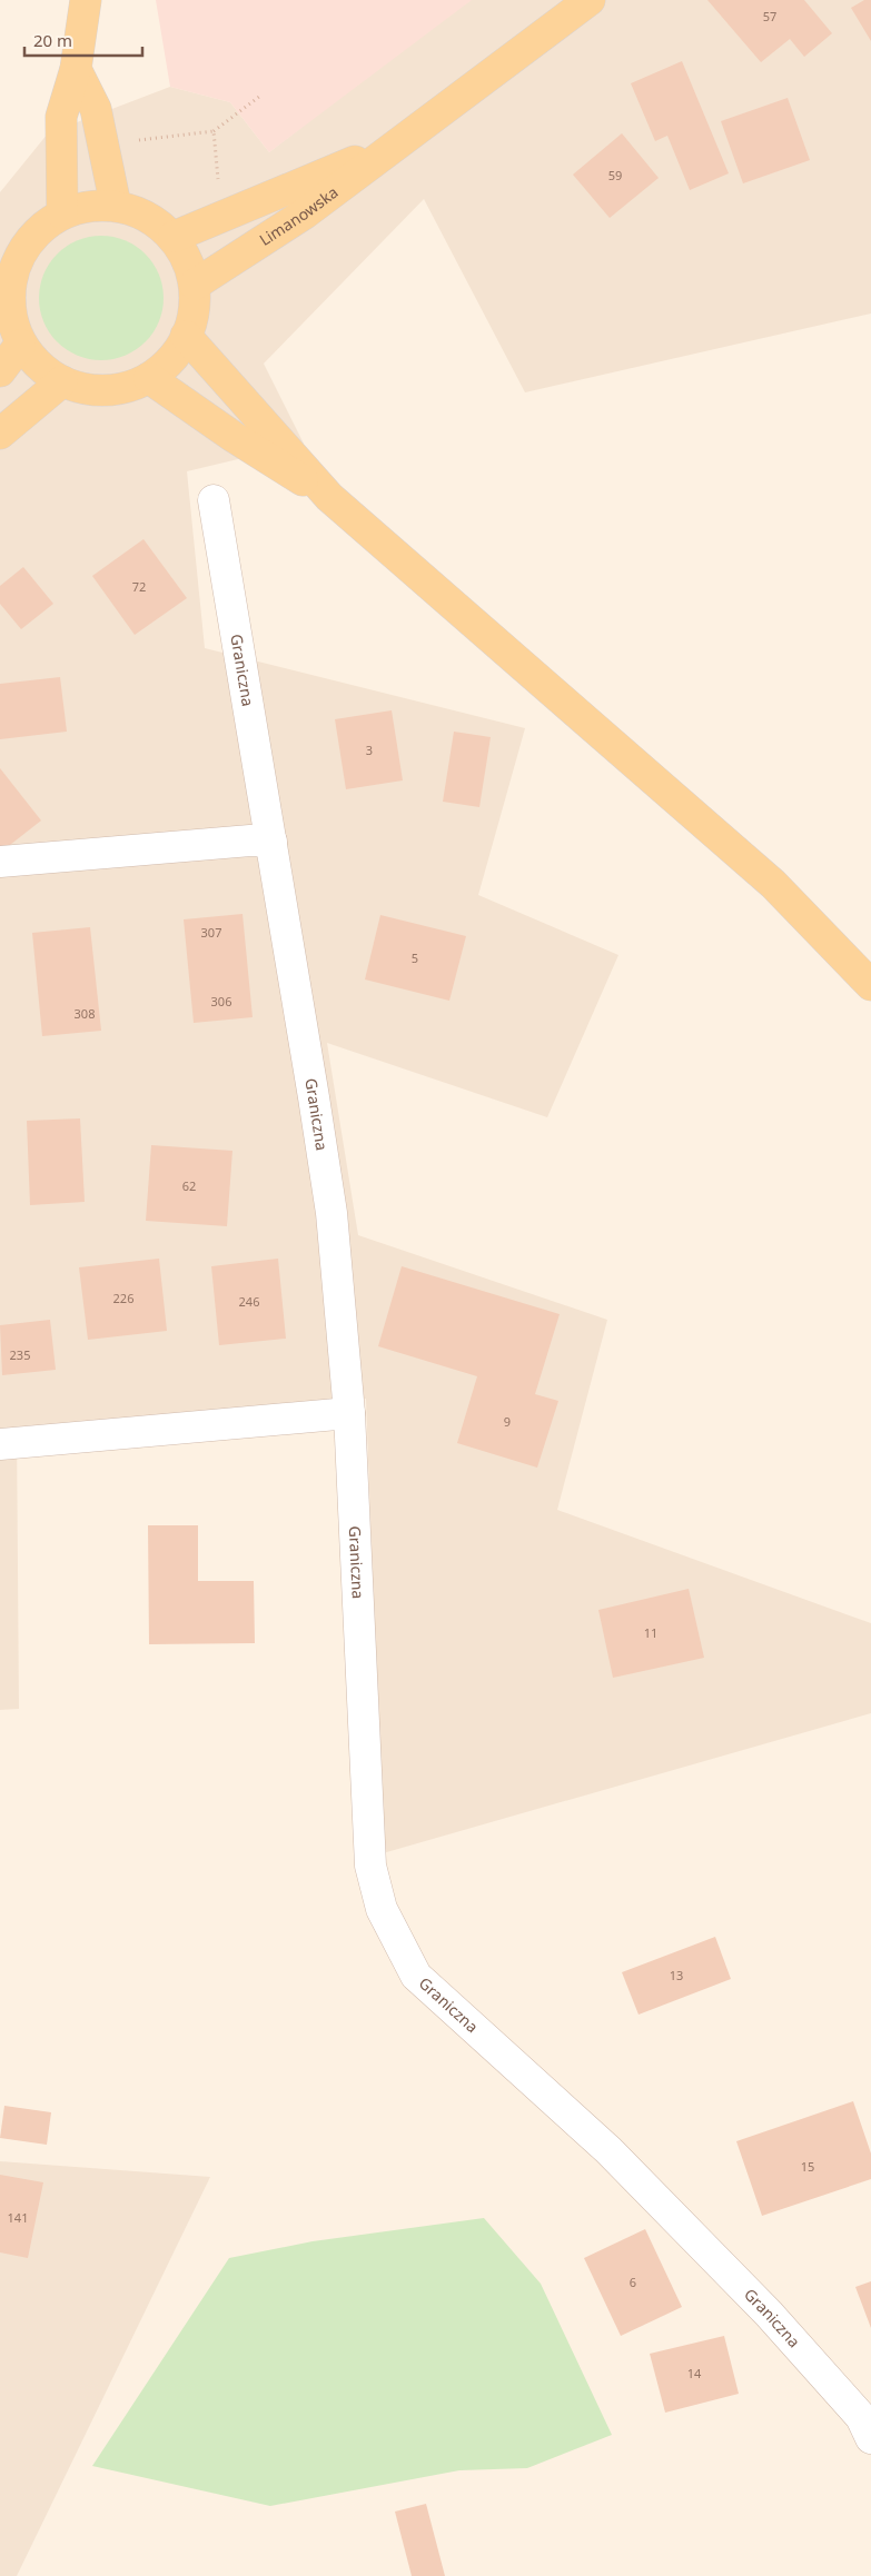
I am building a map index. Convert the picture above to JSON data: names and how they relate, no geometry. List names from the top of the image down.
{
  "streets": {
    "main road": ["Limanowska"],
    "street": ["Graniczna"]
  },
  "house_numbers": [
    "57",
    "59",
    "72",
    "3",
    "307",
    "5",
    "306",
    "308",
    "62",
    "226",
    "246",
    "235",
    "9",
    "11",
    "13",
    "15",
    "141",
    "6",
    "14"
  ],
  "scale_bar": "20 m"
}
